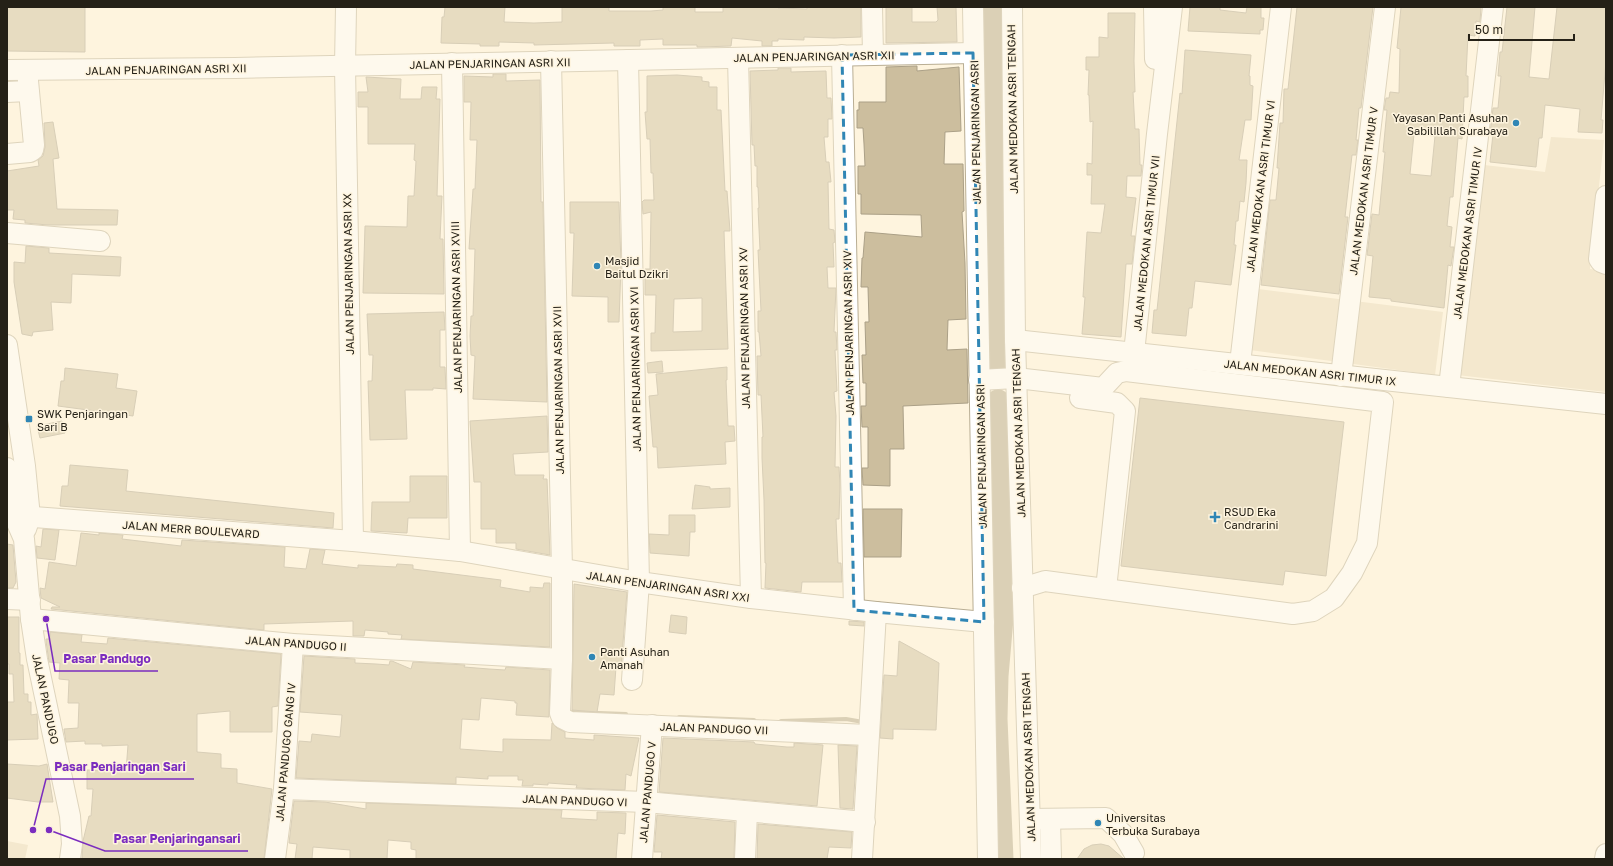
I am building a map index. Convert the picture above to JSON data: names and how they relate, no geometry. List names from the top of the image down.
{
  "streets": {
    "street": [
      "JALAN PENJARINGAN ASRI XII",
      "JALAN MEDOKAN ASRI TENGAH",
      "JALAN PENJARINGAN ASRI",
      "JALAN MEDOKAN ASRI TIMUR VI",
      "JALAN MEDOKAN ASRI TIMUR V",
      "JALAN MEDOKAN ASRI TIMUR IV",
      "JALAN MEDOKAN ASRI TIMUR VII",
      "JALAN PENJARINGAN ASRI XX",
      "JALAN PENJARINGAN ASRI XVIII",
      "JALAN PENJARINGAN ASRI XV",
      "JALAN PENJARINGAN ASRI XIV",
      "JALAN PENJARINGAN ASRI XVI",
      "JALAN MEDOKAN ASRI TIMUR IX",
      "JALAN PENJARINGAN ASRI XVII",
      "JALAN MERR BOULEVARD",
      "JALAN PENJARINGAN ASRI XXI",
      "JALAN PANDUGO II",
      "JALAN PANDUGO",
      "JALAN PANDUGO VII",
      "JALAN PANDUGO GANG IV",
      "JALAN PANDUGO V",
      "JALAN PANDUGO VI"
    ]
  },
  "crossings": [
    ["JALAN PENJARINGAN ASRI XII", "JALAN PENJARINGAN ASRI"],
    ["JALAN PENJARINGAN ASRI XII", "JALAN PENJARINGAN ASRI XX"],
    ["JALAN PENJARINGAN ASRI XII", "JALAN PENJARINGAN ASRI XVIII"],
    ["JALAN PENJARINGAN ASRI XII", "JALAN PENJARINGAN ASRI XV"],
    ["JALAN PENJARINGAN ASRI XII", "JALAN PENJARINGAN ASRI XIV"],
    ["JALAN PENJARINGAN ASRI XII", "JALAN PENJARINGAN ASRI XVI"],
    ["JALAN PENJARINGAN ASRI XII", "JALAN PENJARINGAN ASRI XVII"],
    ["JALAN MEDOKAN ASRI TENGAH", "JALAN MEDOKAN ASRI TIMUR IX"],
    ["JALAN PENJARINGAN ASRI", "JALAN PENJARINGAN ASRI XXI"],
    ["JALAN MEDOKAN ASRI TIMUR VI", "JALAN MEDOKAN ASRI TIMUR IX"],
    ["JALAN MEDOKAN ASRI TIMUR V", "JALAN MEDOKAN ASRI TIMUR IX"],
    ["JALAN MEDOKAN ASRI TIMUR IV", "JALAN MEDOKAN ASRI TIMUR IX"],
    ["JALAN MEDOKAN ASRI TIMUR VII", "JALAN MEDOKAN ASRI TIMUR IX"],
    ["JALAN PENJARINGAN ASRI XX", "JALAN MERR BOULEVARD"],
    ["JALAN PENJARINGAN ASRI XX", "JALAN PENJARINGAN ASRI XXI"],
    ["JALAN PENJARINGAN ASRI XVIII", "JALAN PENJARINGAN ASRI XXI"],
    ["JALAN PENJARINGAN ASRI XV", "JALAN PENJARINGAN ASRI XXI"],
    ["JALAN PENJARINGAN ASRI XIV", "JALAN PENJARINGAN ASRI XXI"],
    ["JALAN PENJARINGAN ASRI XVI", "JALAN PENJARINGAN ASRI XXI"],
    ["JALAN PENJARINGAN ASRI XVII", "JALAN PENJARINGAN ASRI XXI"],
    ["JALAN PENJARINGAN ASRI XVII", "JALAN PANDUGO II"],
    ["JALAN PENJARINGAN ASRI XVII", "JALAN PANDUGO VII"],
    ["JALAN MERR BOULEVARD", "JALAN PENJARINGAN ASRI XXI"],
    ["JALAN MERR BOULEVARD", "JALAN PANDUGO"],
    ["JALAN PANDUGO II", "JALAN PANDUGO"],
    ["JALAN PANDUGO II", "JALAN PANDUGO GANG IV"],
    ["JALAN PANDUGO VII", "JALAN PANDUGO V"],
    ["JALAN PANDUGO GANG IV", "JALAN PANDUGO VI"],
    ["JALAN PANDUGO V", "JALAN PANDUGO VI"]
  ],
  "places": {
    "other": [
      "Yayasan Panti Asuhan Sabilillah Surabaya",
      "Masjid Baitul Dzikri",
      "Pasar Pandugo",
      "Panti Asuhan Amanah",
      "Universitas Terbuka Surabaya",
      "Pasar Penjaringan Sari",
      "Pasar Penjaringansari"
    ],
    "transit": ["SWK Penjaringan Sari B"],
    "health": ["RSUD Eka Candrarini"]
  },
  "scale_bar": "50 m"
}
